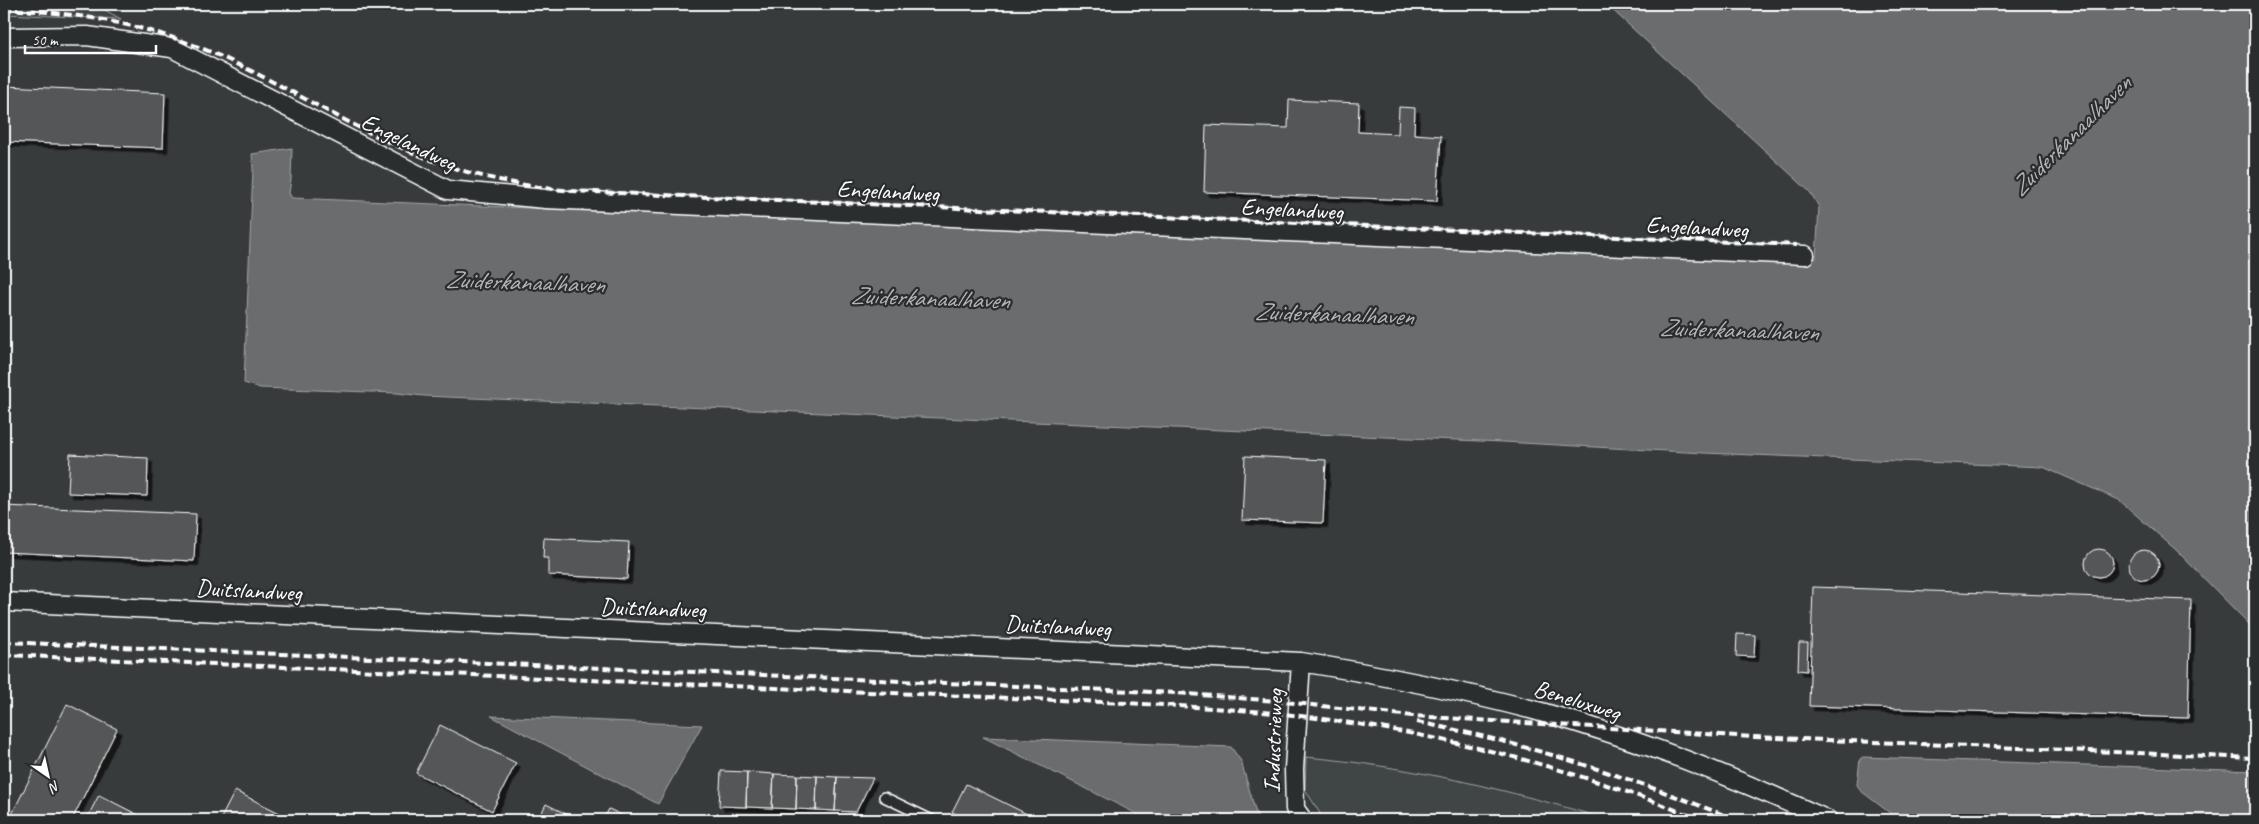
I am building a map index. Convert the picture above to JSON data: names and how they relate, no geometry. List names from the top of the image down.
{
  "streets": {
    "street": [
      "Engelandweg",
      "Duitslandweg",
      "Beneluxweg",
      "Industrieweg"
    ]
  },
  "crossings": [
    ["Duitslandweg", "Beneluxweg"],
    ["Duitslandweg", "Industrieweg"],
    ["Beneluxweg", "Industrieweg"]
  ],
  "water": ["Zuiderkanaalhaven"],
  "scale_bar": "50 m",
  "north": "bottom right"
}
